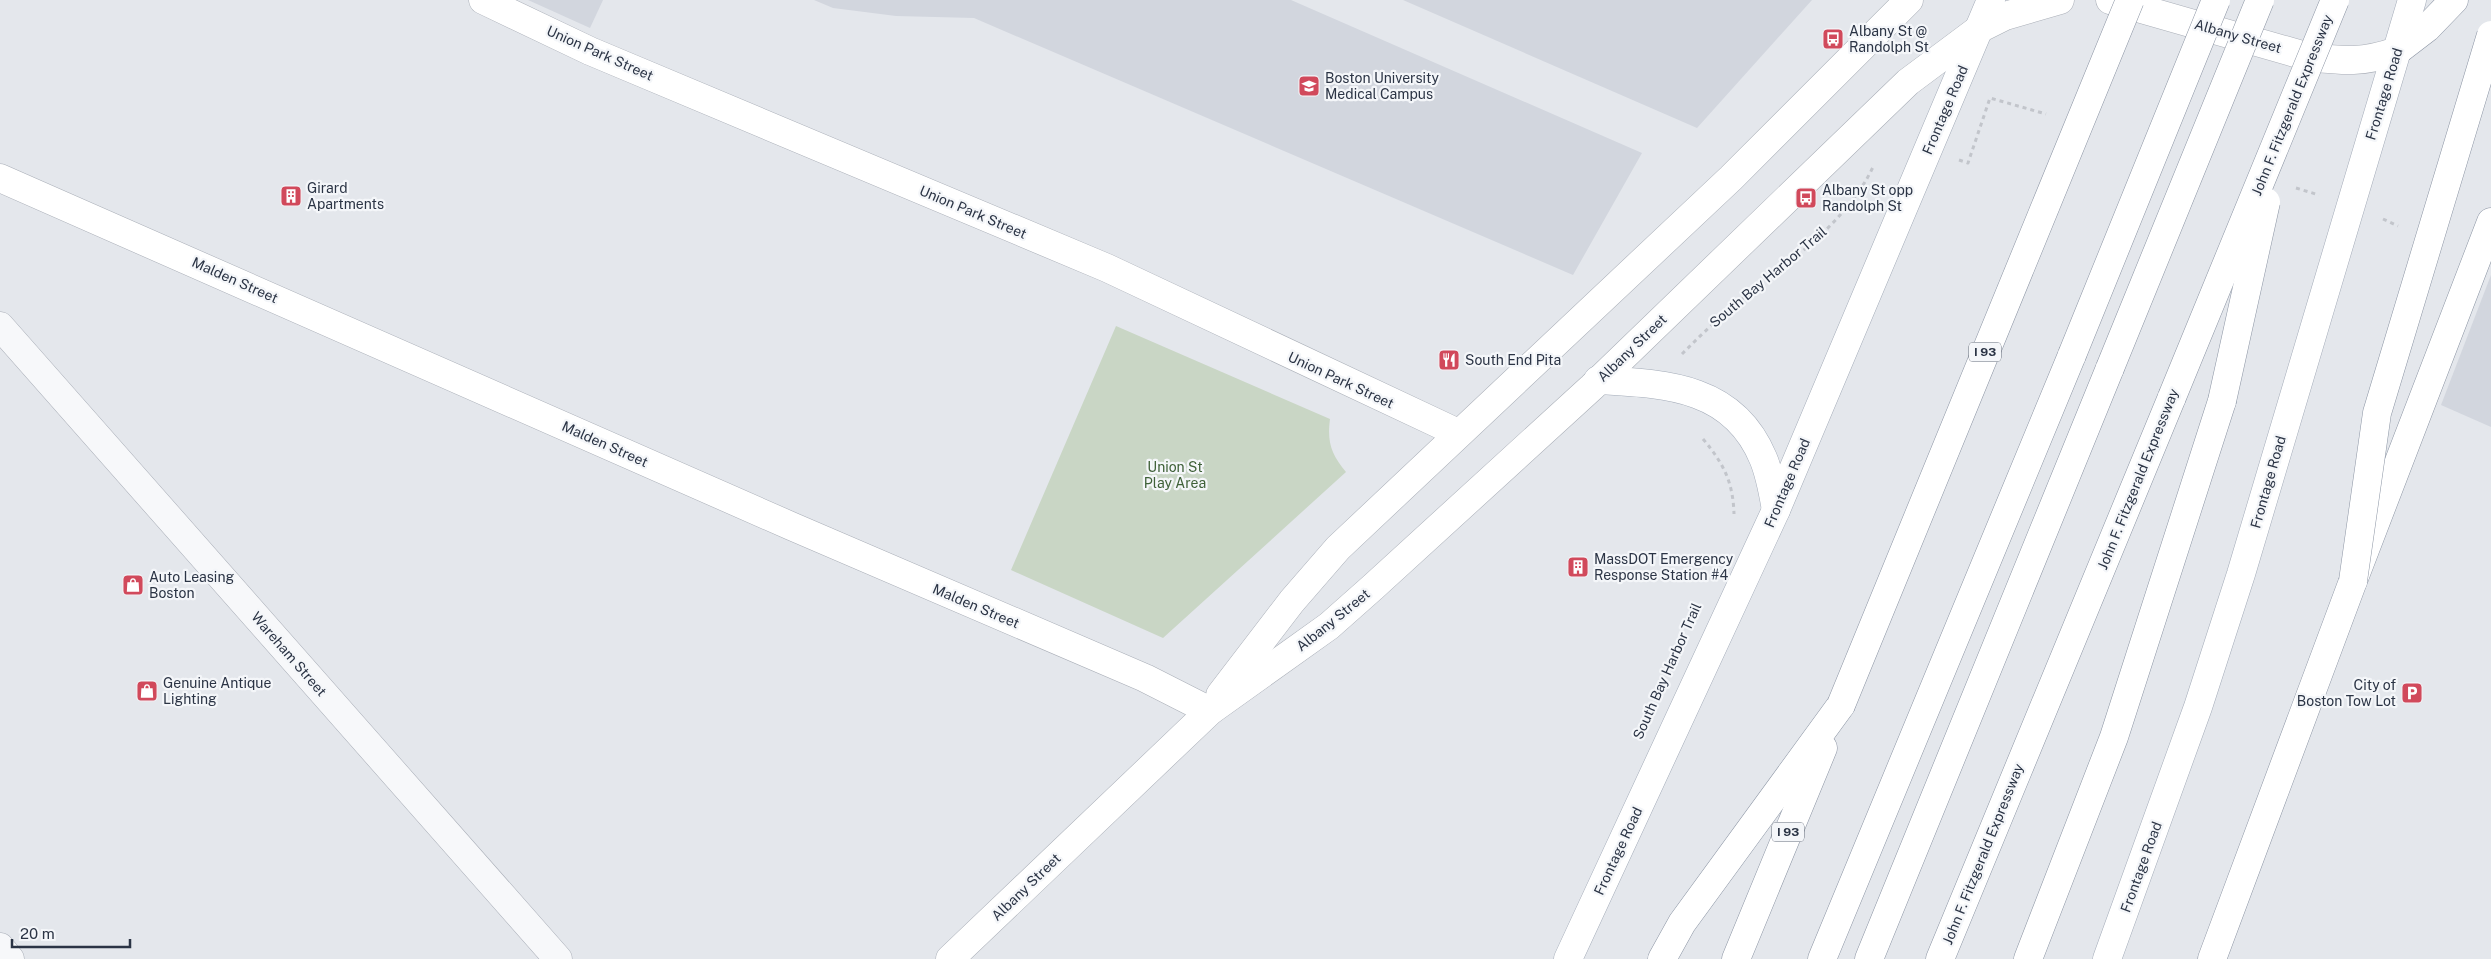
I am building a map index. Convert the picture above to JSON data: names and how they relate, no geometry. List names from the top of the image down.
{
  "streets": {
    "main road": [
      "Albany Street",
      "Union Park Street",
      "Frontage Road",
      "John F. Fitzgerald Expressway",
      "Malden Street",
      "I 93"
    ],
    "street": ["Wareham Street"],
    "path": ["South Bay Harbor Trail"]
  },
  "crossings": [
    ["Albany Street", "Union Park Street"],
    ["Albany Street", "Frontage Road"],
    ["Albany Street", "Malden Street"],
    ["Albany Street", "I 93"]
  ],
  "parks": ["Union St Play Area"],
  "places": {
    "bus stop": ["Albany St @ Randolph St", "Albany St opp Randolph St"],
    "school or university": ["Boston University Medical Campus"],
    "building": ["Girard Apartments", "MassDOT Emergency Response Station #4"],
    "restaurant": ["South End Pita"],
    "shop": ["Auto Leasing Boston", "Genuine Antique Lighting"],
    "parking": ["City of Boston Tow Lot"]
  },
  "scale_bar": "20 m"
}
